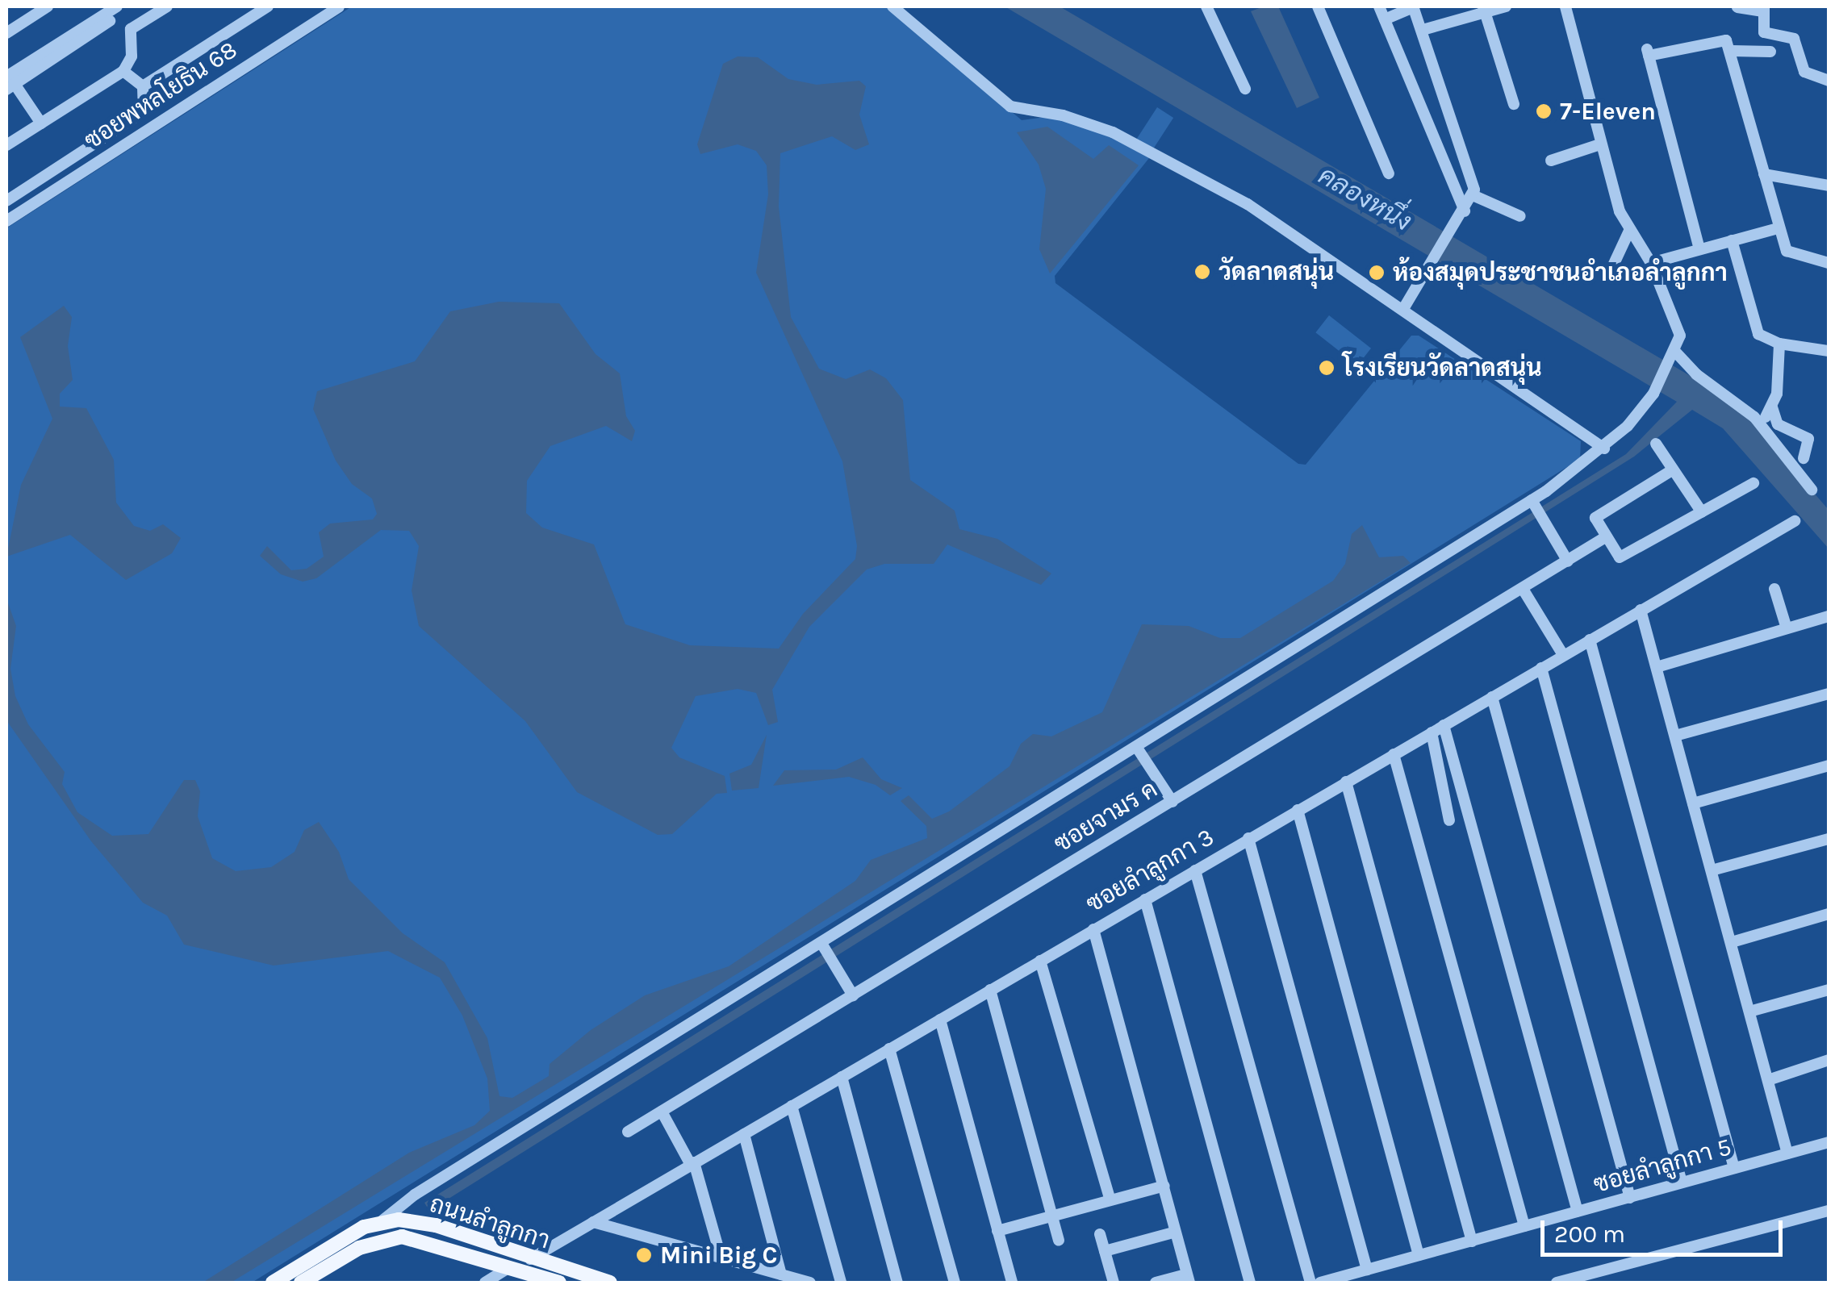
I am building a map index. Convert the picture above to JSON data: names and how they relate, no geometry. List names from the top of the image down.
{
  "streets": {
    "main road": ["ถนนลำลูกกา"],
    "street": [
      "ซอยพหลโยธิน 68",
      "ซอยจามร ค",
      "ซอยลำลูกกา 3",
      "ซอยลำลูกกา 5"
    ]
  },
  "crossings": [
    ["ซอยลำลูกกา 3", "ถนนลำลูกกา"]
  ],
  "water": ["คลองหนึ่ง"],
  "places": [
    "7-Eleven",
    "วัดลาดสนุ่น",
    "ห้องสมุดประชาชนอำเภอลำลูกกา",
    "โรงเรียนวัดลาดสนุ่น",
    "Mini Big C"
  ],
  "scale_bar": "200 m"
}
